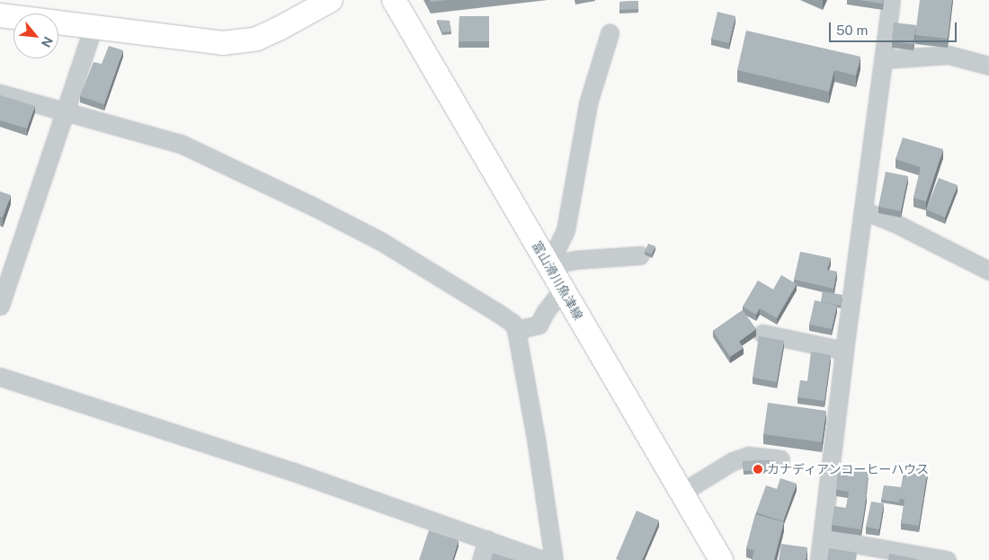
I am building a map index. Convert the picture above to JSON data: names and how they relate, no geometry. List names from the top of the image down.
{
  "streets": {
    "main road": ["富山滑川魚津線"]
  },
  "places": ["カナディアンコーヒーハウス"],
  "scale_bar": "50 m",
  "north": "bottom right"
}
